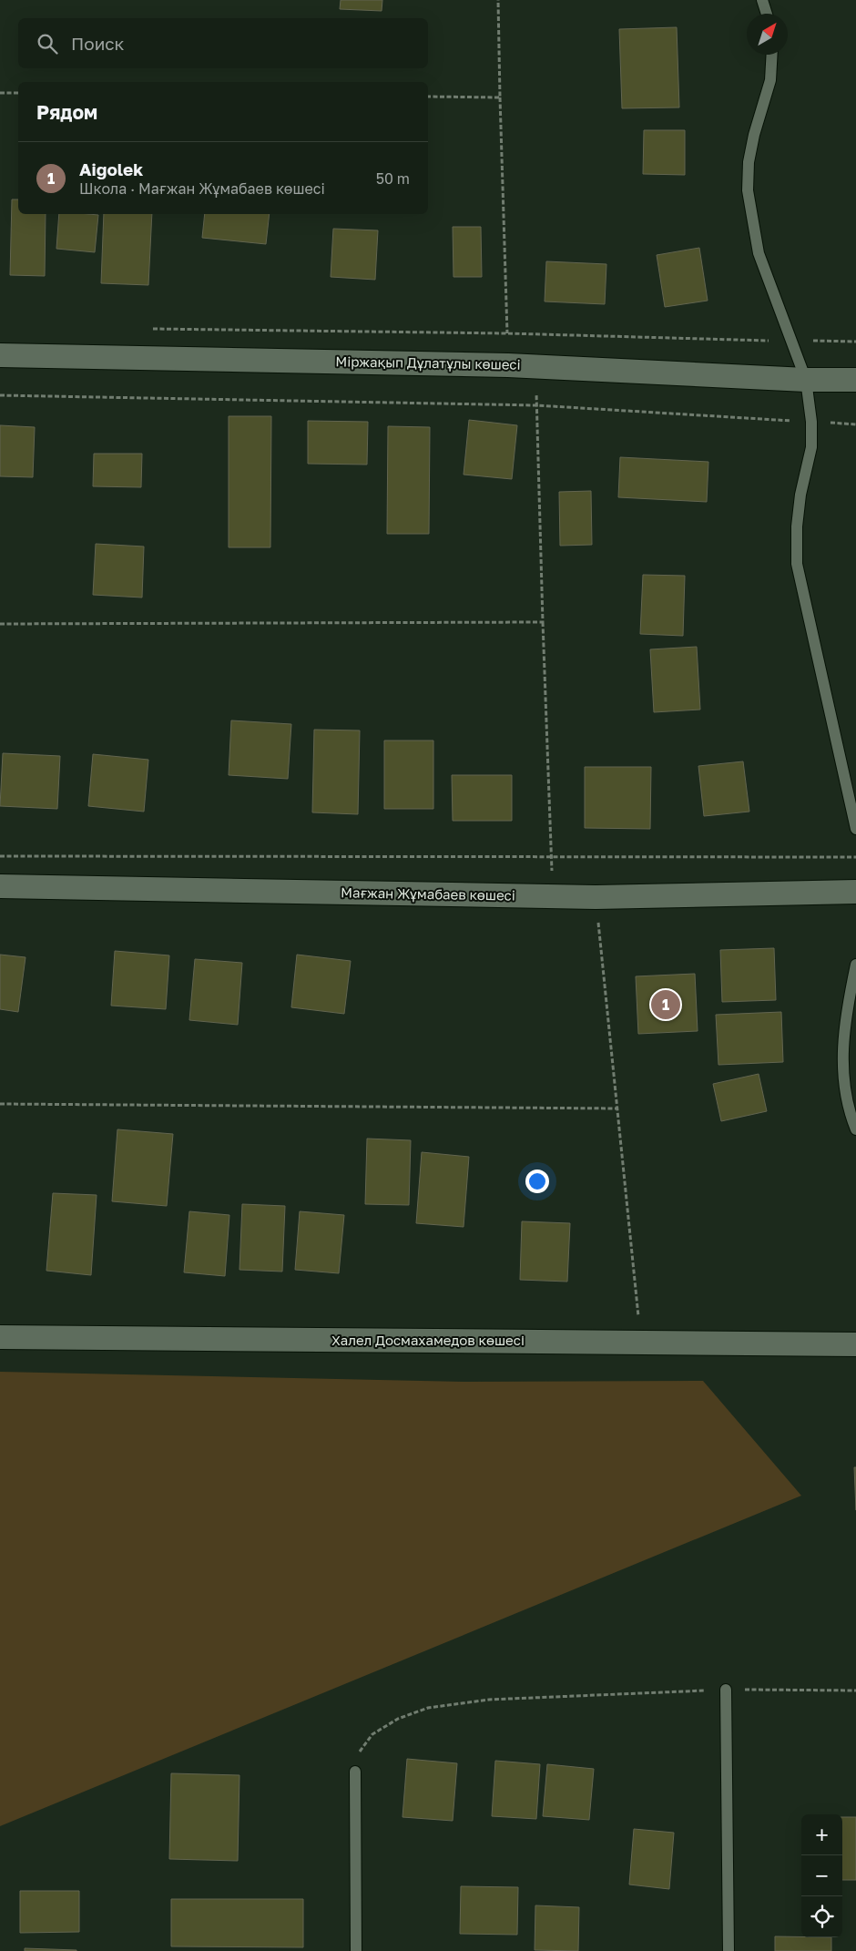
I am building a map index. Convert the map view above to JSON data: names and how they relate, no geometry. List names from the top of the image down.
{
  "streets": {
    "street": ["Міржақып Дұлатұлы көшесі", "Мағжан Жұмабаев көшесі", "Халел Досмахамедов көшесі"]
  },
  "north": "top right",
  "page": {
    "search": "Поиск",
    "heading": "Рядом",
    "list": [
      {
        "mark": "1",
        "name": "Aigolek",
        "note": "Школа · Мағжан Жұмабаев көшесі",
        "value": "50 m"
      }
    ],
    "pins": "1",
    "map_buttons": ["+", "−"]
  }
}
